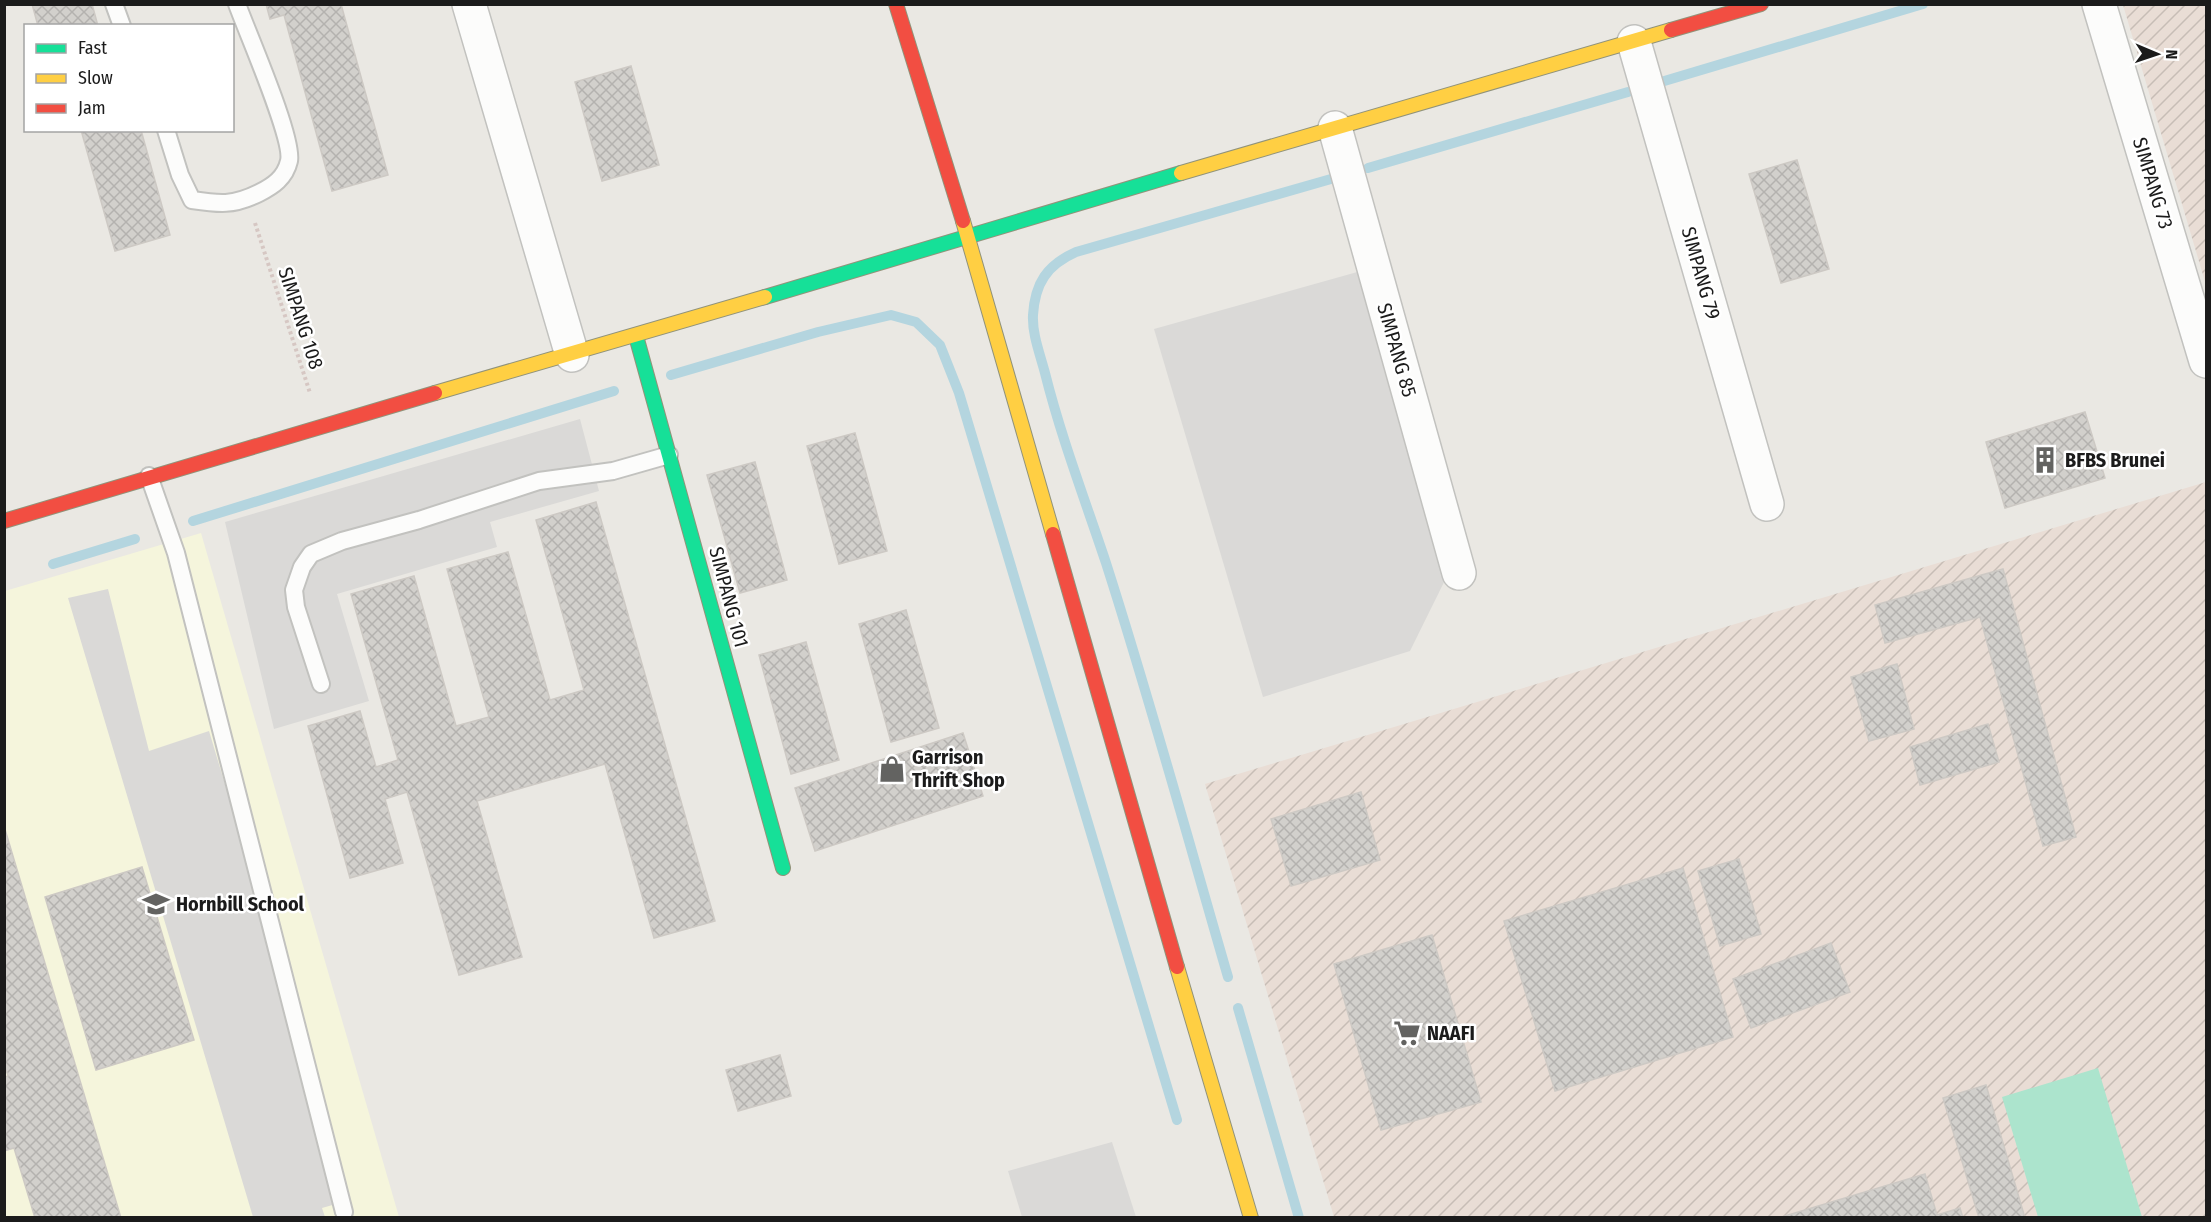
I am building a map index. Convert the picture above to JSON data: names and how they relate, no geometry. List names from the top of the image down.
{
  "streets": {
    "street": [
      "SIMPANG 73",
      "SIMPANG 79",
      "SIMPANG 85",
      "SIMPANG 101"
    ],
    "path": ["SIMPANG 108"]
  },
  "places": {
    "building": ["BFBS Brunei"],
    "shop": ["Garrison Thrift Shop"],
    "school or university": ["Hornbill School"],
    "supermarket": ["NAAFI"]
  },
  "legend": ["Fast", "Slow", "Jam"],
  "north": "right"
}
